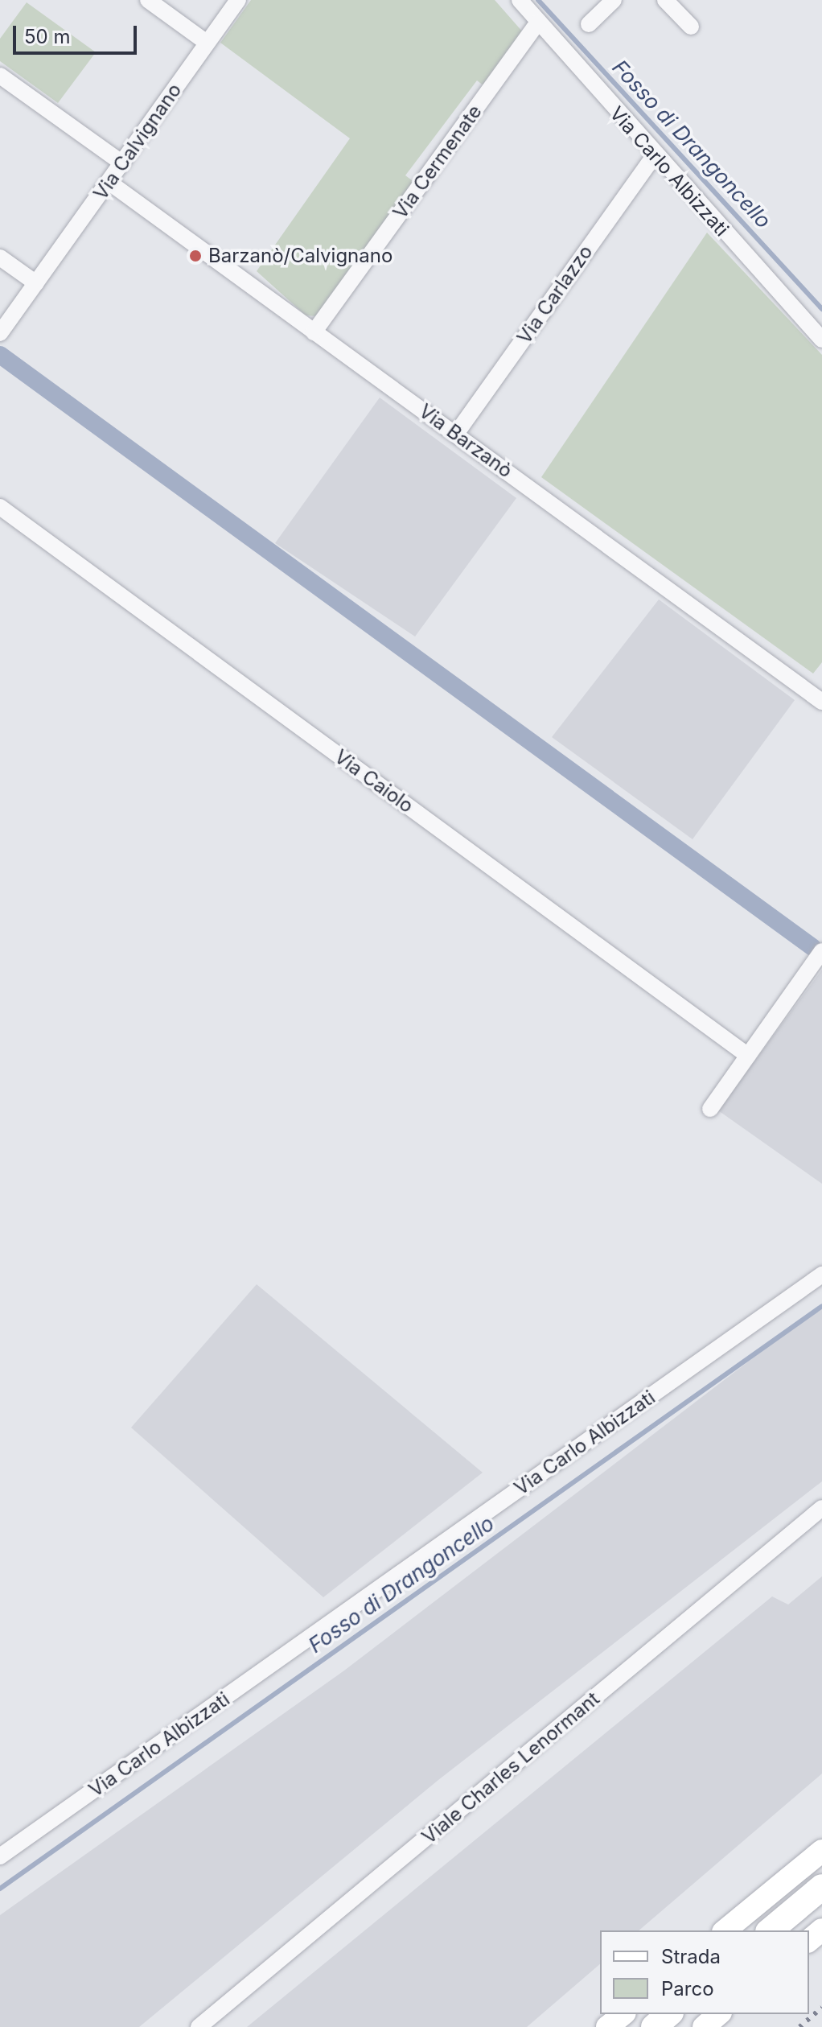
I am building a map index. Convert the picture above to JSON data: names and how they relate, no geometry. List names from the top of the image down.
{
  "streets": {
    "street": [
      "Via Calvignano",
      "Via Cermenate",
      "Via Carlo Albizzati",
      "Via Carlazzo",
      "Via Barzanò",
      "Via Caiolo",
      "Viale Charles Lenormant"
    ]
  },
  "crossings": [
    ["Via Calvignano", "Via Barzanò"],
    ["Via Cermenate", "Via Carlo Albizzati"],
    ["Via Cermenate", "Via Barzanò"],
    ["Via Carlo Albizzati", "Via Carlazzo"],
    ["Via Carlazzo", "Via Barzanò"]
  ],
  "water": ["Fosso di Drangoncello"],
  "places": ["Barzanò/Calvignano"],
  "legend": ["Strada", "Parco"],
  "scale_bar": "50 m"
}
